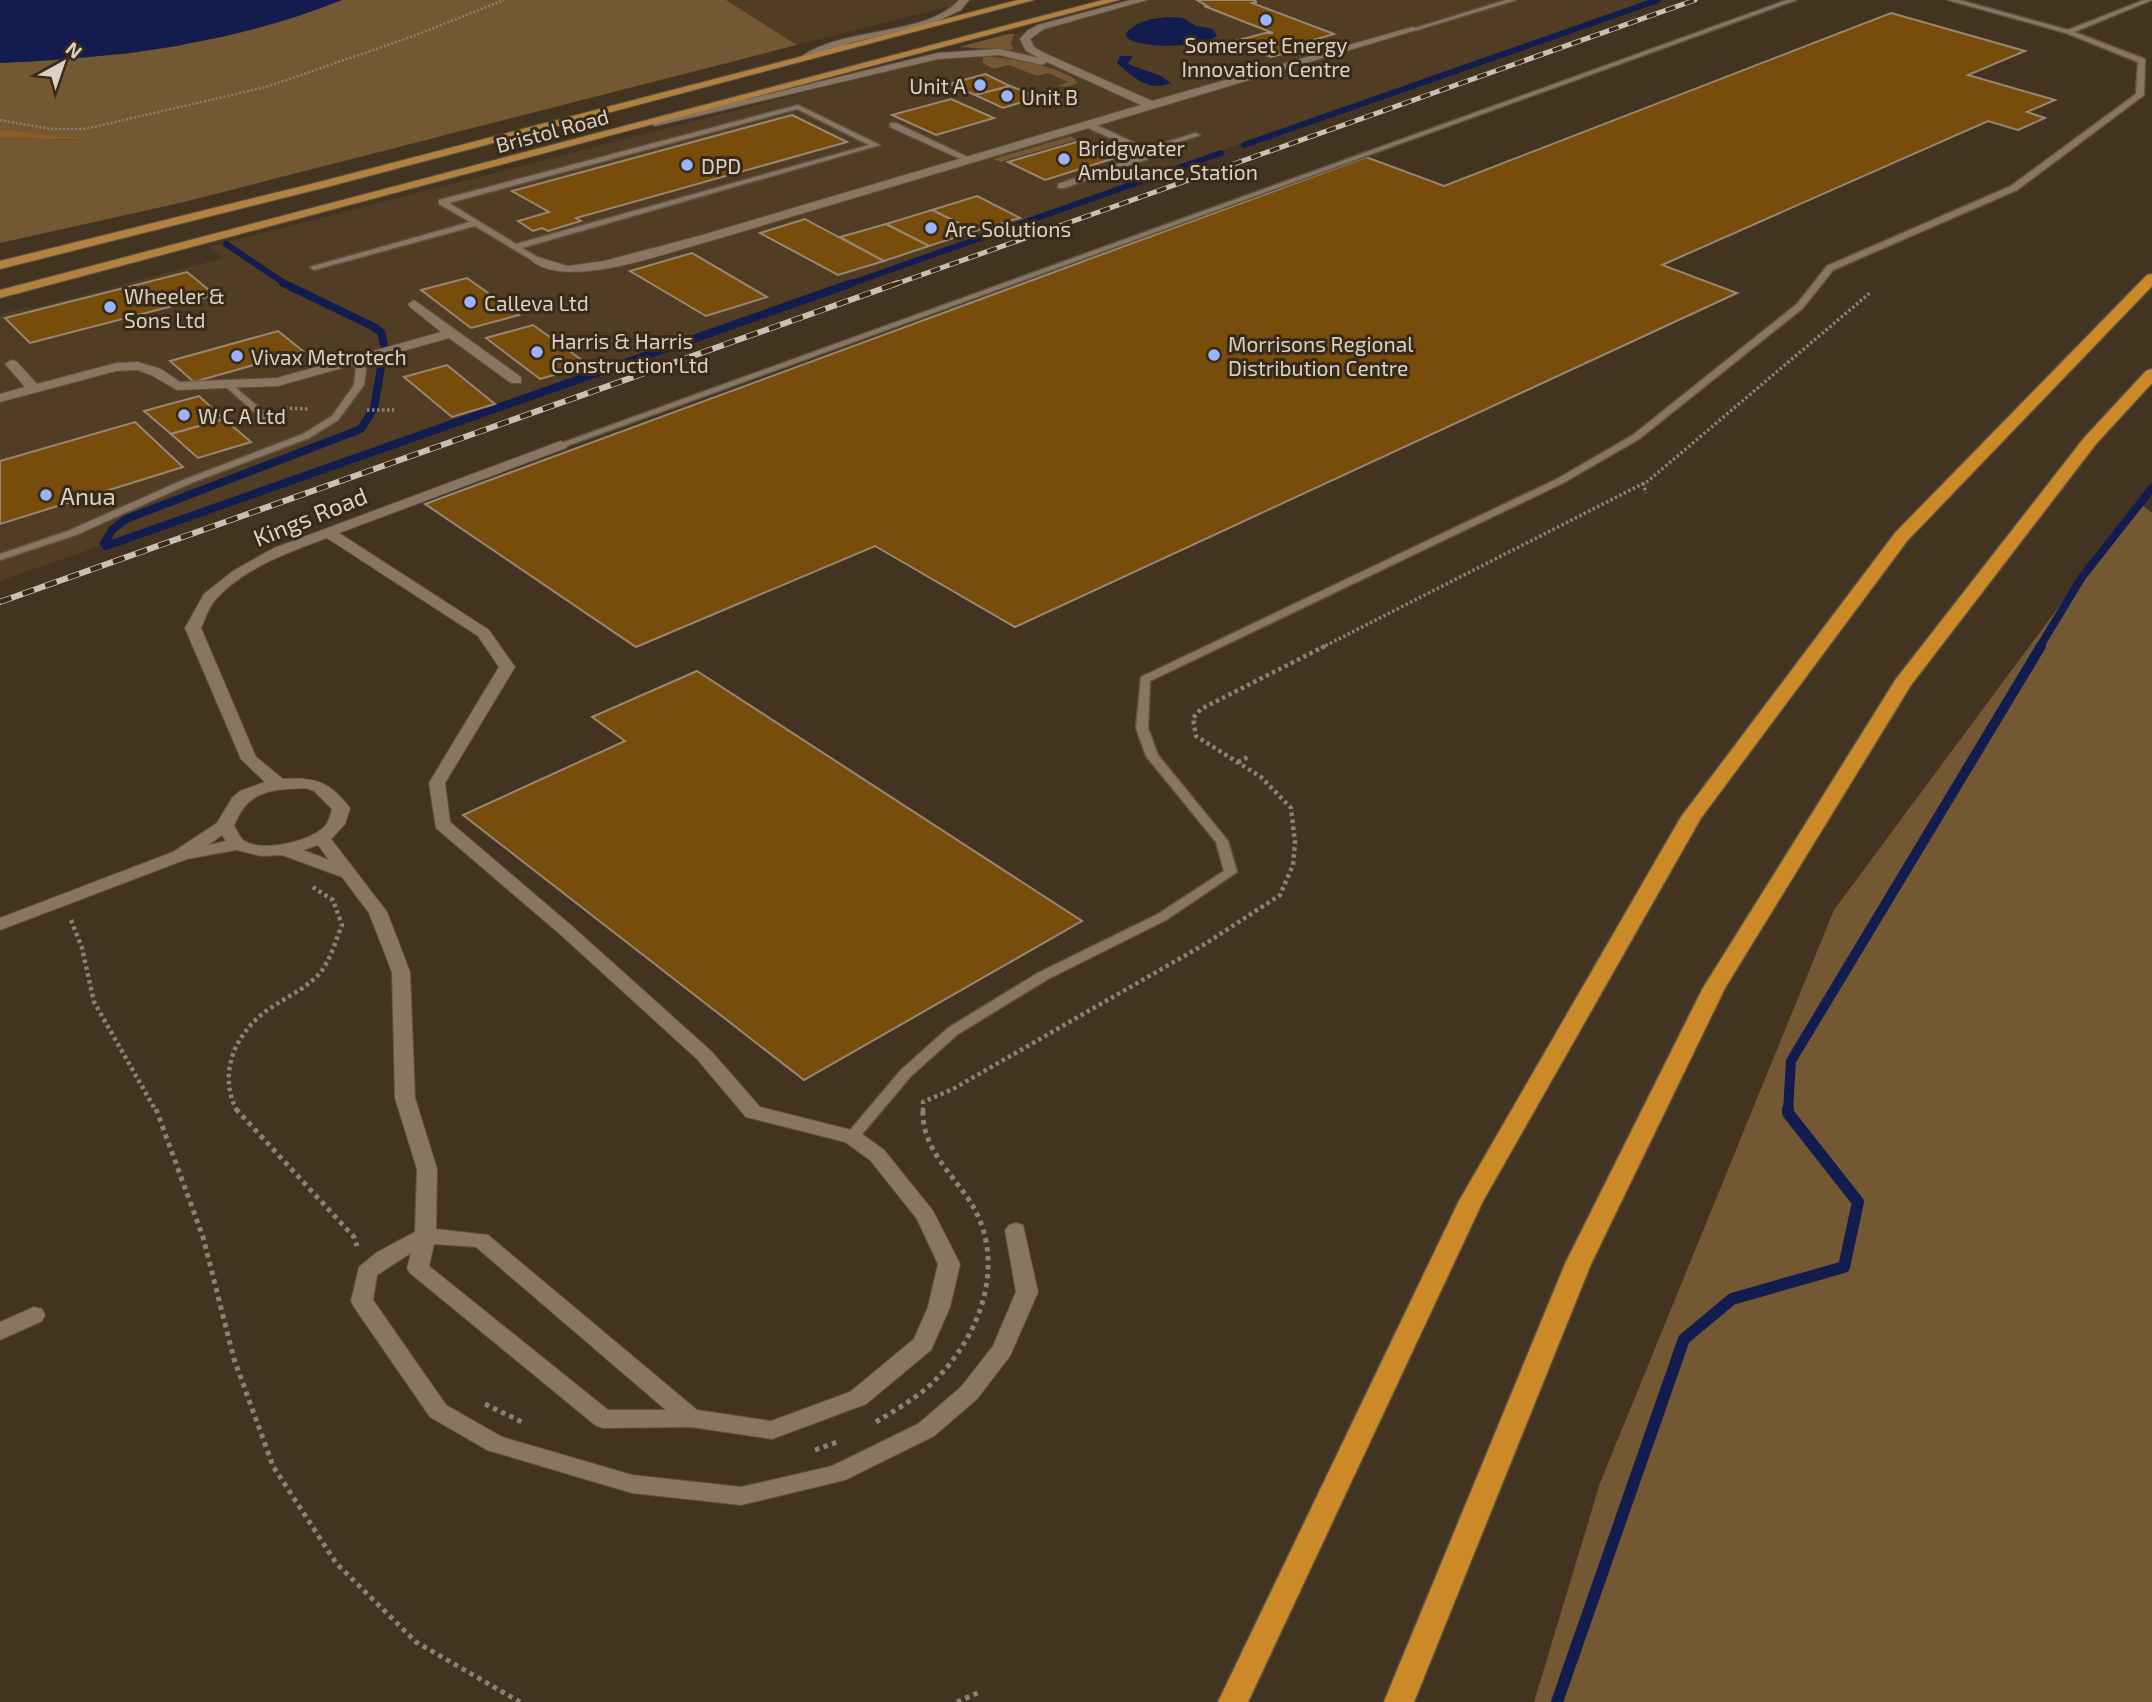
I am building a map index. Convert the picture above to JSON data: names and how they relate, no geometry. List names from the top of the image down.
{
  "streets": {
    "main road": ["Bristol Road"],
    "street": ["Kings Road"]
  },
  "places": [
    "Somerset Energy Innovation Centre",
    "Unit A",
    "Unit B",
    "Bridgwater Ambulance Station",
    "DPD",
    "Arc Solutions",
    "Calleva Ltd",
    "Wheeler & Sons Ltd",
    "Harris & Harris Construction Ltd",
    "Morrisons Regional Distribution Centre",
    "Vivax Metrotech",
    "W C A Ltd",
    "Anua"
  ],
  "north": "top right"
}
